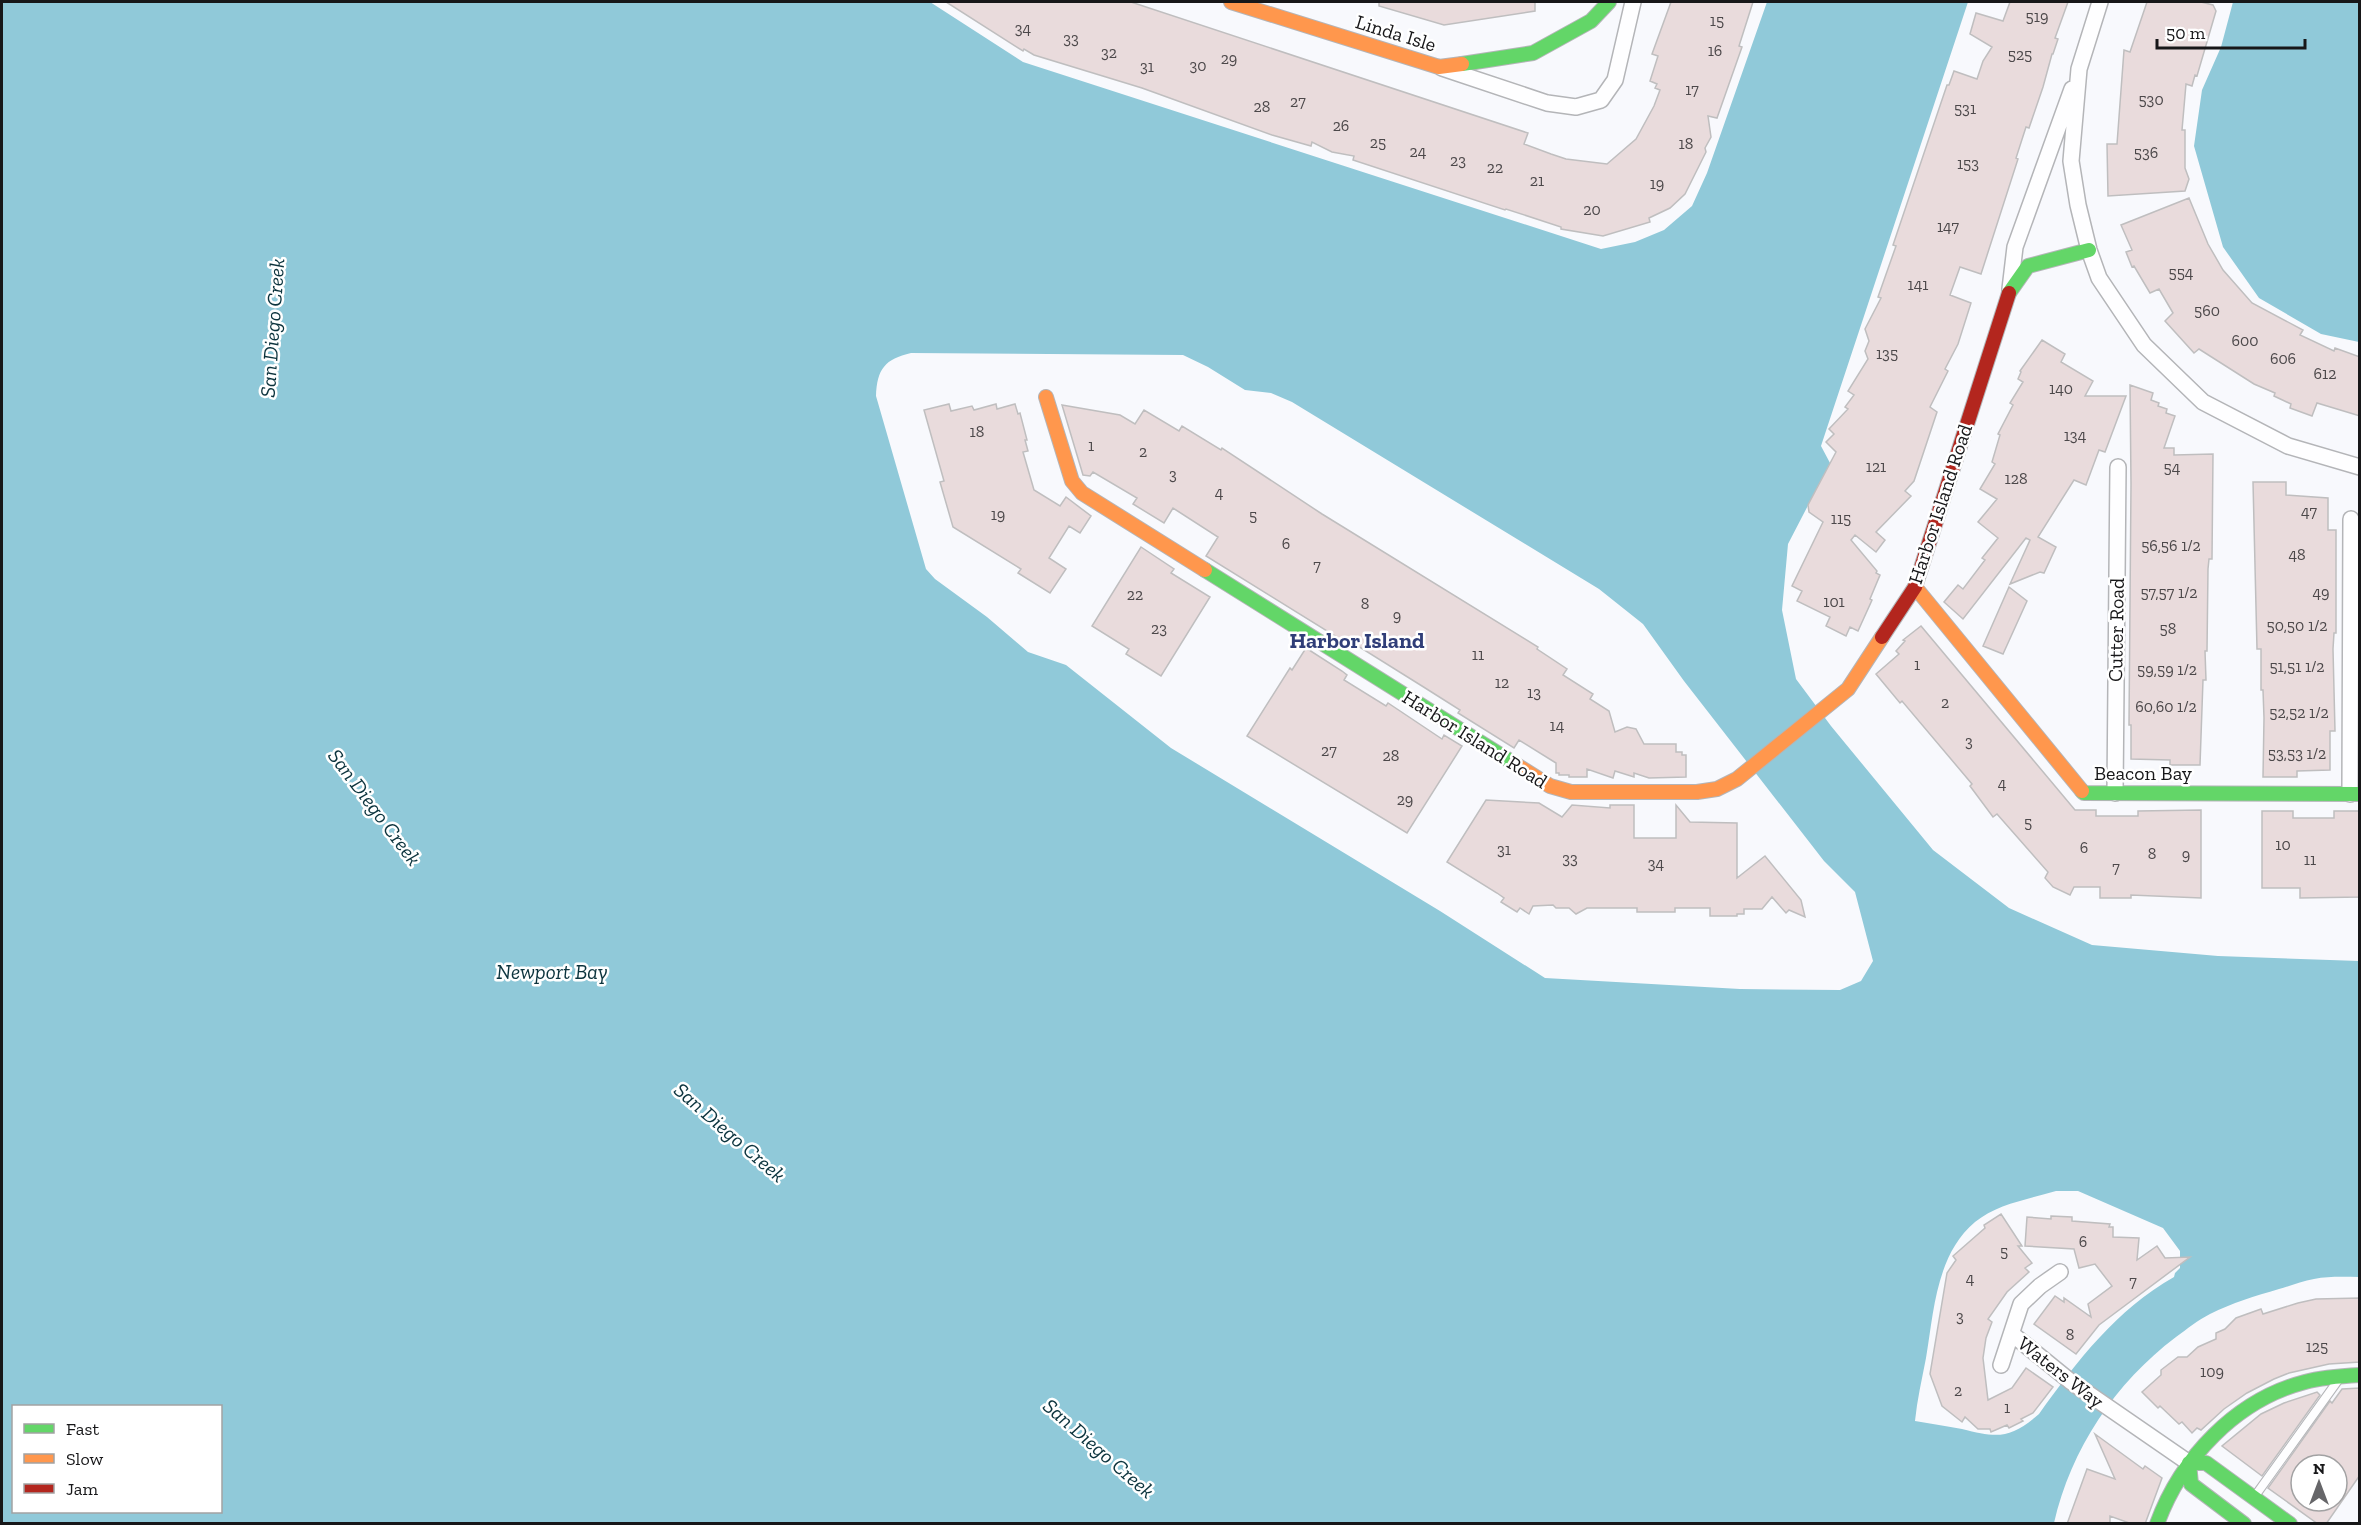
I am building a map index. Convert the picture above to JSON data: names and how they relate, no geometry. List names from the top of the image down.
{
  "streets": {
    "street": [
      "Linda Isle",
      "Harbor Island Road",
      "Cutter Road",
      "Beacon Bay",
      "Waters Way"
    ]
  },
  "crossings": [
    ["Harbor Island Road", "Beacon Bay"],
    ["Cutter Road", "Beacon Bay"]
  ],
  "districts": ["Harbor Island"],
  "water": ["San Diego Creek", "Newport Bay"],
  "house_numbers": [
    "519",
    "15",
    "34",
    "33",
    "16",
    "32",
    "525",
    "29",
    "30",
    "31",
    "17",
    "530",
    "27",
    "28",
    "531",
    "26",
    "25",
    "18",
    "24",
    "536",
    "23",
    "153",
    "22",
    "21",
    "19",
    "20",
    "147",
    "554",
    "141",
    "560",
    "600",
    "135",
    "606",
    "612",
    "140",
    "18",
    "134",
    "1",
    "2",
    "121",
    "54",
    "3",
    "128",
    "4",
    "47",
    "19",
    "5",
    "115",
    "6",
    "56,56 1/2",
    "48",
    "7",
    "57,57 1/2",
    "49",
    "22",
    "101",
    "8",
    "9",
    "50,50 1/2",
    "23",
    "58",
    "11",
    "1",
    "51,51 1/2",
    "59,59 1/2",
    "12",
    "13",
    "2",
    "60,60 1/2",
    "52,52 1/2",
    "14",
    "3",
    "27",
    "53,53 1/2",
    "28",
    "4",
    "29",
    "5",
    "10",
    "6",
    "31",
    "8",
    "9",
    "33",
    "11",
    "34",
    "7",
    "6",
    "5",
    "4",
    "7",
    "3",
    "8",
    "125",
    "109",
    "2",
    "1"
  ],
  "legend": ["Fast", "Slow", "Jam"],
  "scale_bar": "50 m",
  "north": "top"
}
